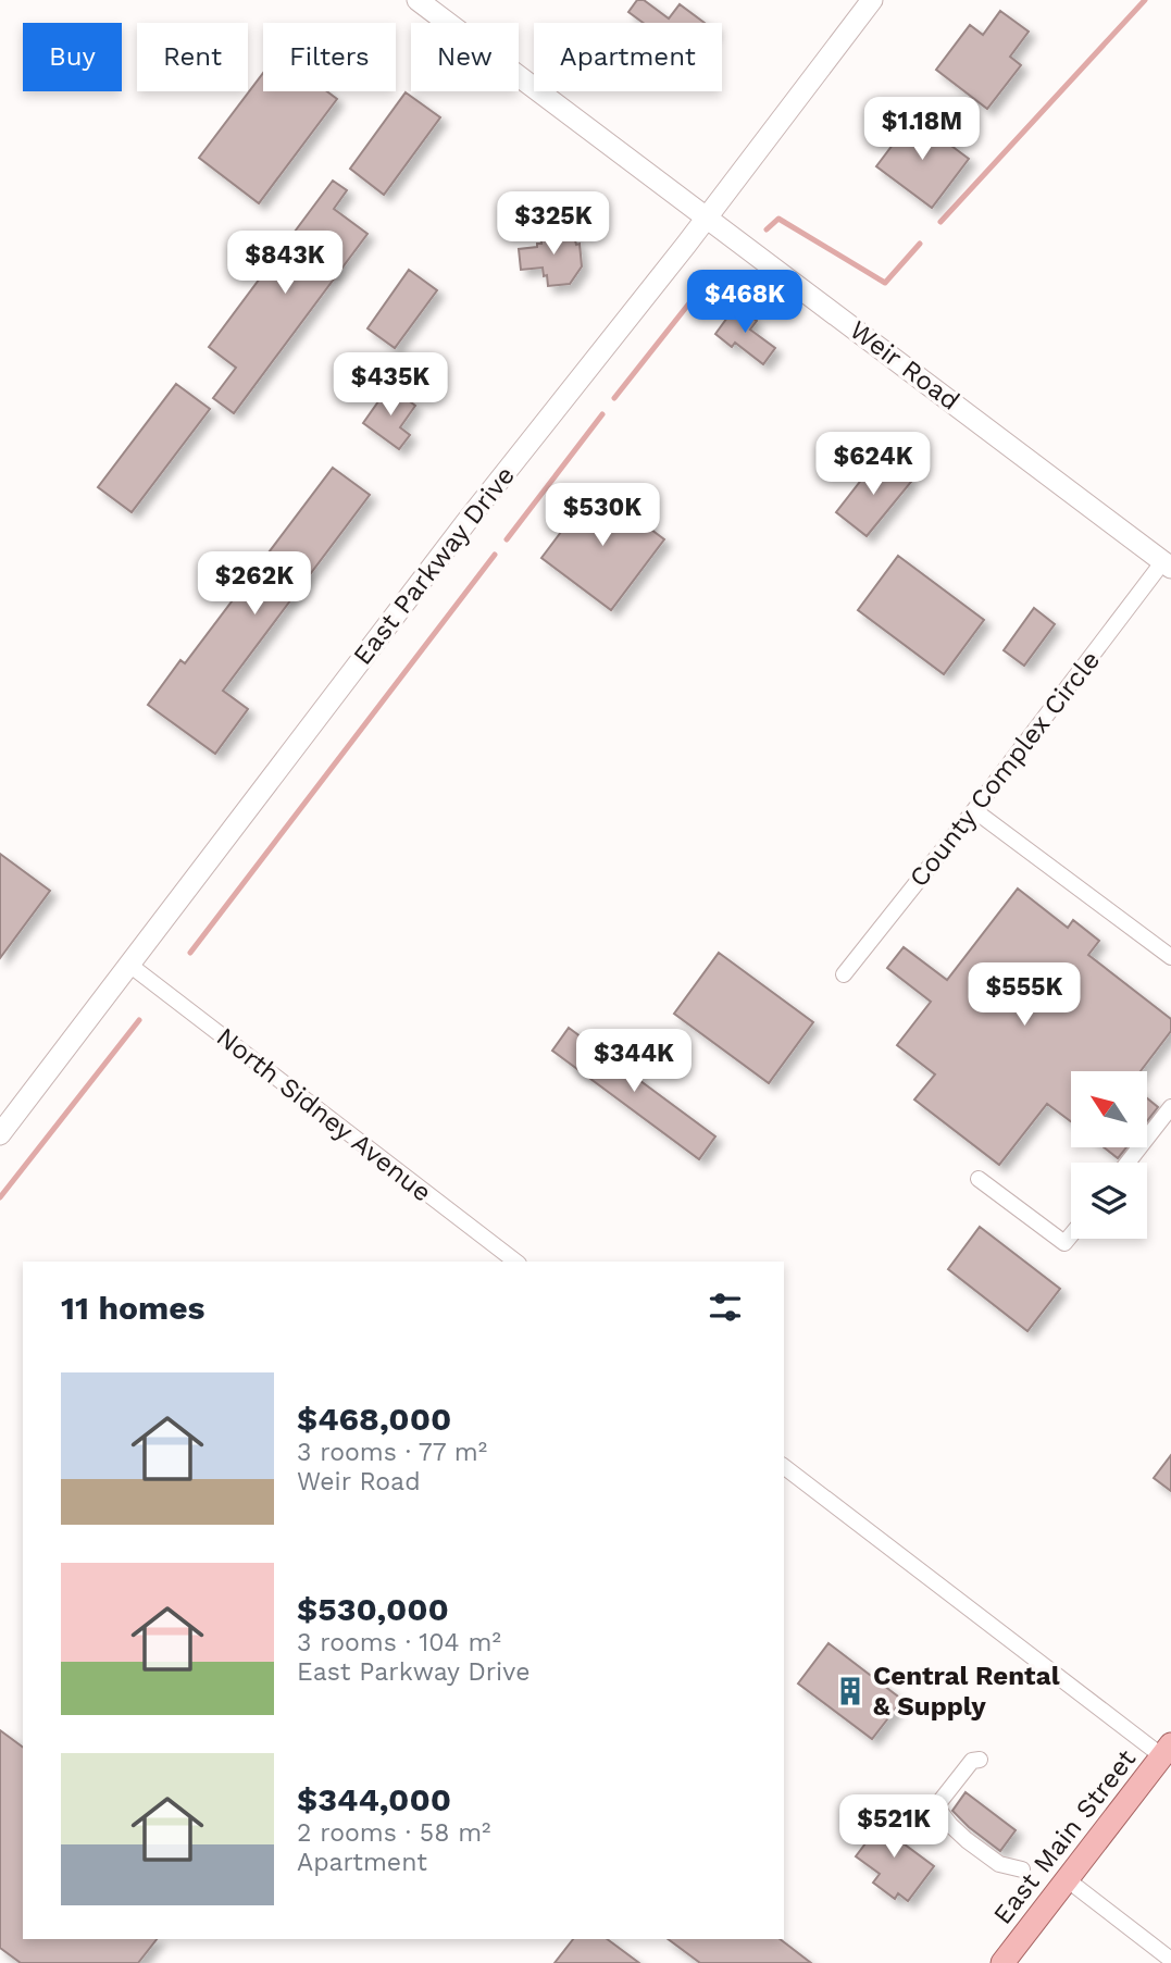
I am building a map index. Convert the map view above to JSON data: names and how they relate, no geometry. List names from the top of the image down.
{
  "streets": {
    "main road": ["Weir Road", "East Parkway Drive", "East Main Street"],
    "street": ["County Complex Circle", "North Sidney Avenue"]
  },
  "crossings": [
    ["Weir Road", "East Parkway Drive"],
    ["Weir Road", "County Complex Circle"],
    ["East Parkway Drive", "North Sidney Avenue"]
  ],
  "places": {
    "building": ["Central Rental & Supply"]
  },
  "north": "top left",
  "page": {
    "chip": [
      "Buy",
      "Rent",
      "Filters",
      "New",
      "Apartment"
    ],
    "price": [
      "$1.18M",
      "$325K",
      "$843K",
      "$468K",
      "$435K",
      "$624K",
      "$530K",
      "$262K",
      "$555K",
      "$344K",
      "$521K"
    ],
    "heading": "11 homes",
    "list": [
      {
        "name": "$468,000",
        "note": "3 rooms · 77 m² · Weir Road"
      },
      {
        "name": "$530,000",
        "note": "3 rooms · 104 m² · East Parkway Drive"
      },
      {
        "name": "$344,000",
        "note": "2 rooms · 58 m² · Apartment"
      }
    ]
  }
}
